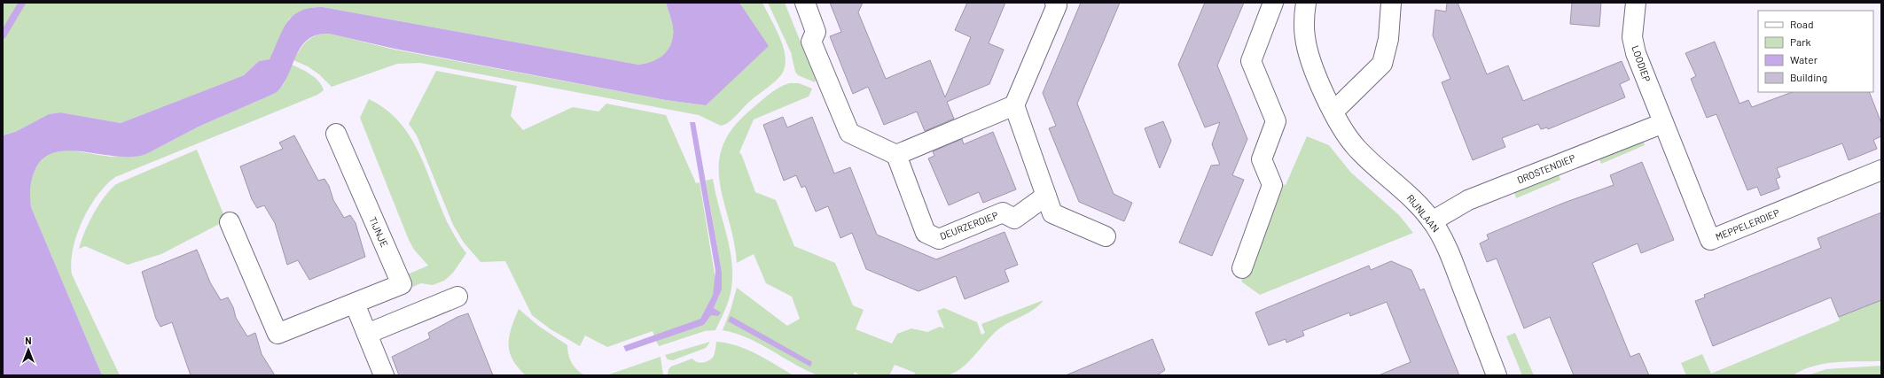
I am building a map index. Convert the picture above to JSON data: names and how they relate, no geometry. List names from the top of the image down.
{
  "streets": {
    "street": [
      "LOODIEP",
      "DROSTENDIEP",
      "RIJNLAAN",
      "MEPPELERDIEP",
      "DEURZERDIEP",
      "TIJNJE"
    ]
  },
  "crossings": [
    ["LOODIEP", "DROSTENDIEP"],
    ["LOODIEP", "MEPPELERDIEP"],
    ["DROSTENDIEP", "RIJNLAAN"],
    ["DROSTENDIEP", "MEPPELERDIEP"]
  ],
  "legend": [
    "Road",
    "Park",
    "Water",
    "Building"
  ],
  "north": "top"
}
